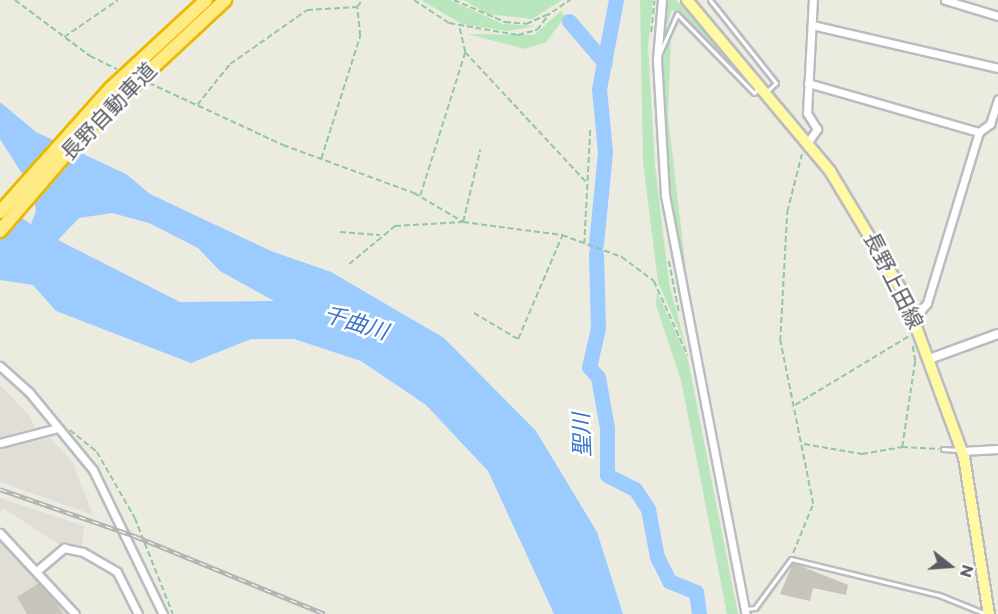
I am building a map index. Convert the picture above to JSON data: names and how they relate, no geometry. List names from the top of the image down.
{
  "streets": {
    "highway": ["長野自動車道"],
    "main road": ["長野上田線"]
  },
  "water": ["千曲川", "聖川"],
  "north": "right"
}
